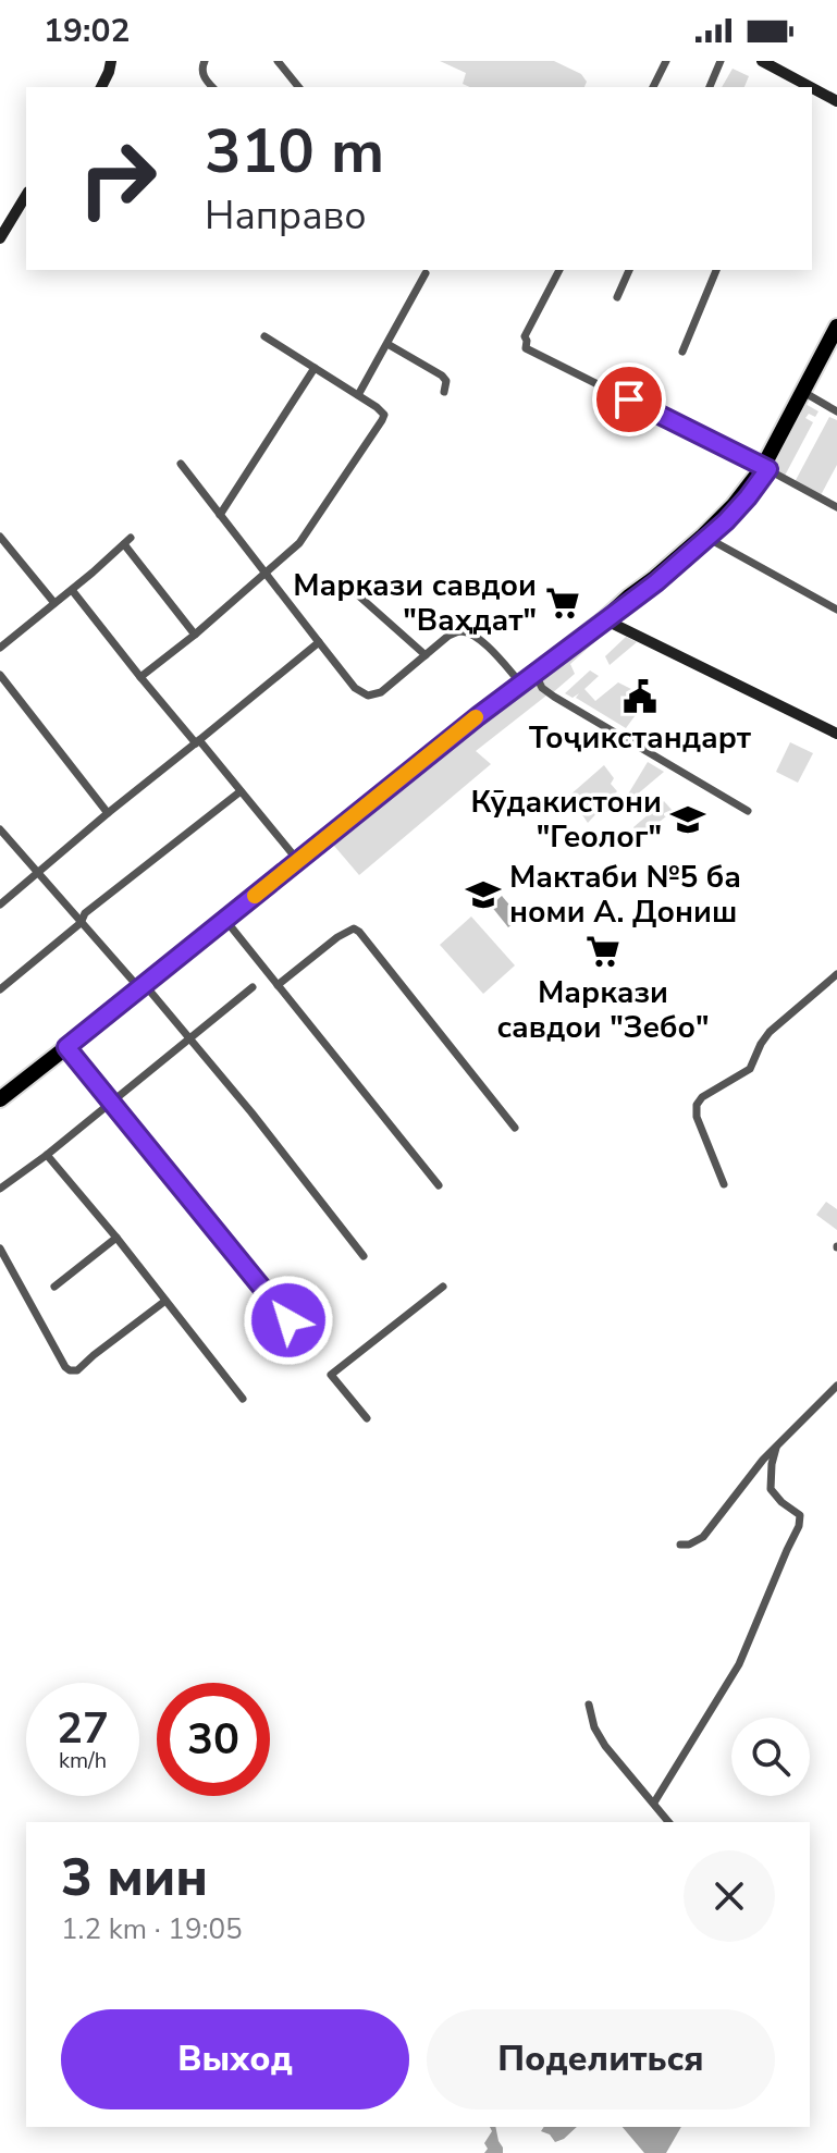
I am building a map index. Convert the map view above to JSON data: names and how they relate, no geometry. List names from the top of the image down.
{
  "places": {
    "supermarket": ["Маркази савдои \"Ваҳдат\"", "Маркази савдои \"Зебо\""],
    "public building": ["Тоҷикстандарт"],
    "school or university": ["Кӯдакистони \"Геолог\"", "Мактаби №5 ба номи А. Дониш"]
  },
  "page": {
    "status": "19:02",
    "turn": ["310 m", "Направо"],
    "speed": "27 km/h",
    "limit": "30",
    "heading": ["3 мин", "1.2 km · 19:05"],
    "buttons": ["Выход", "Поделиться"]
  }
}
